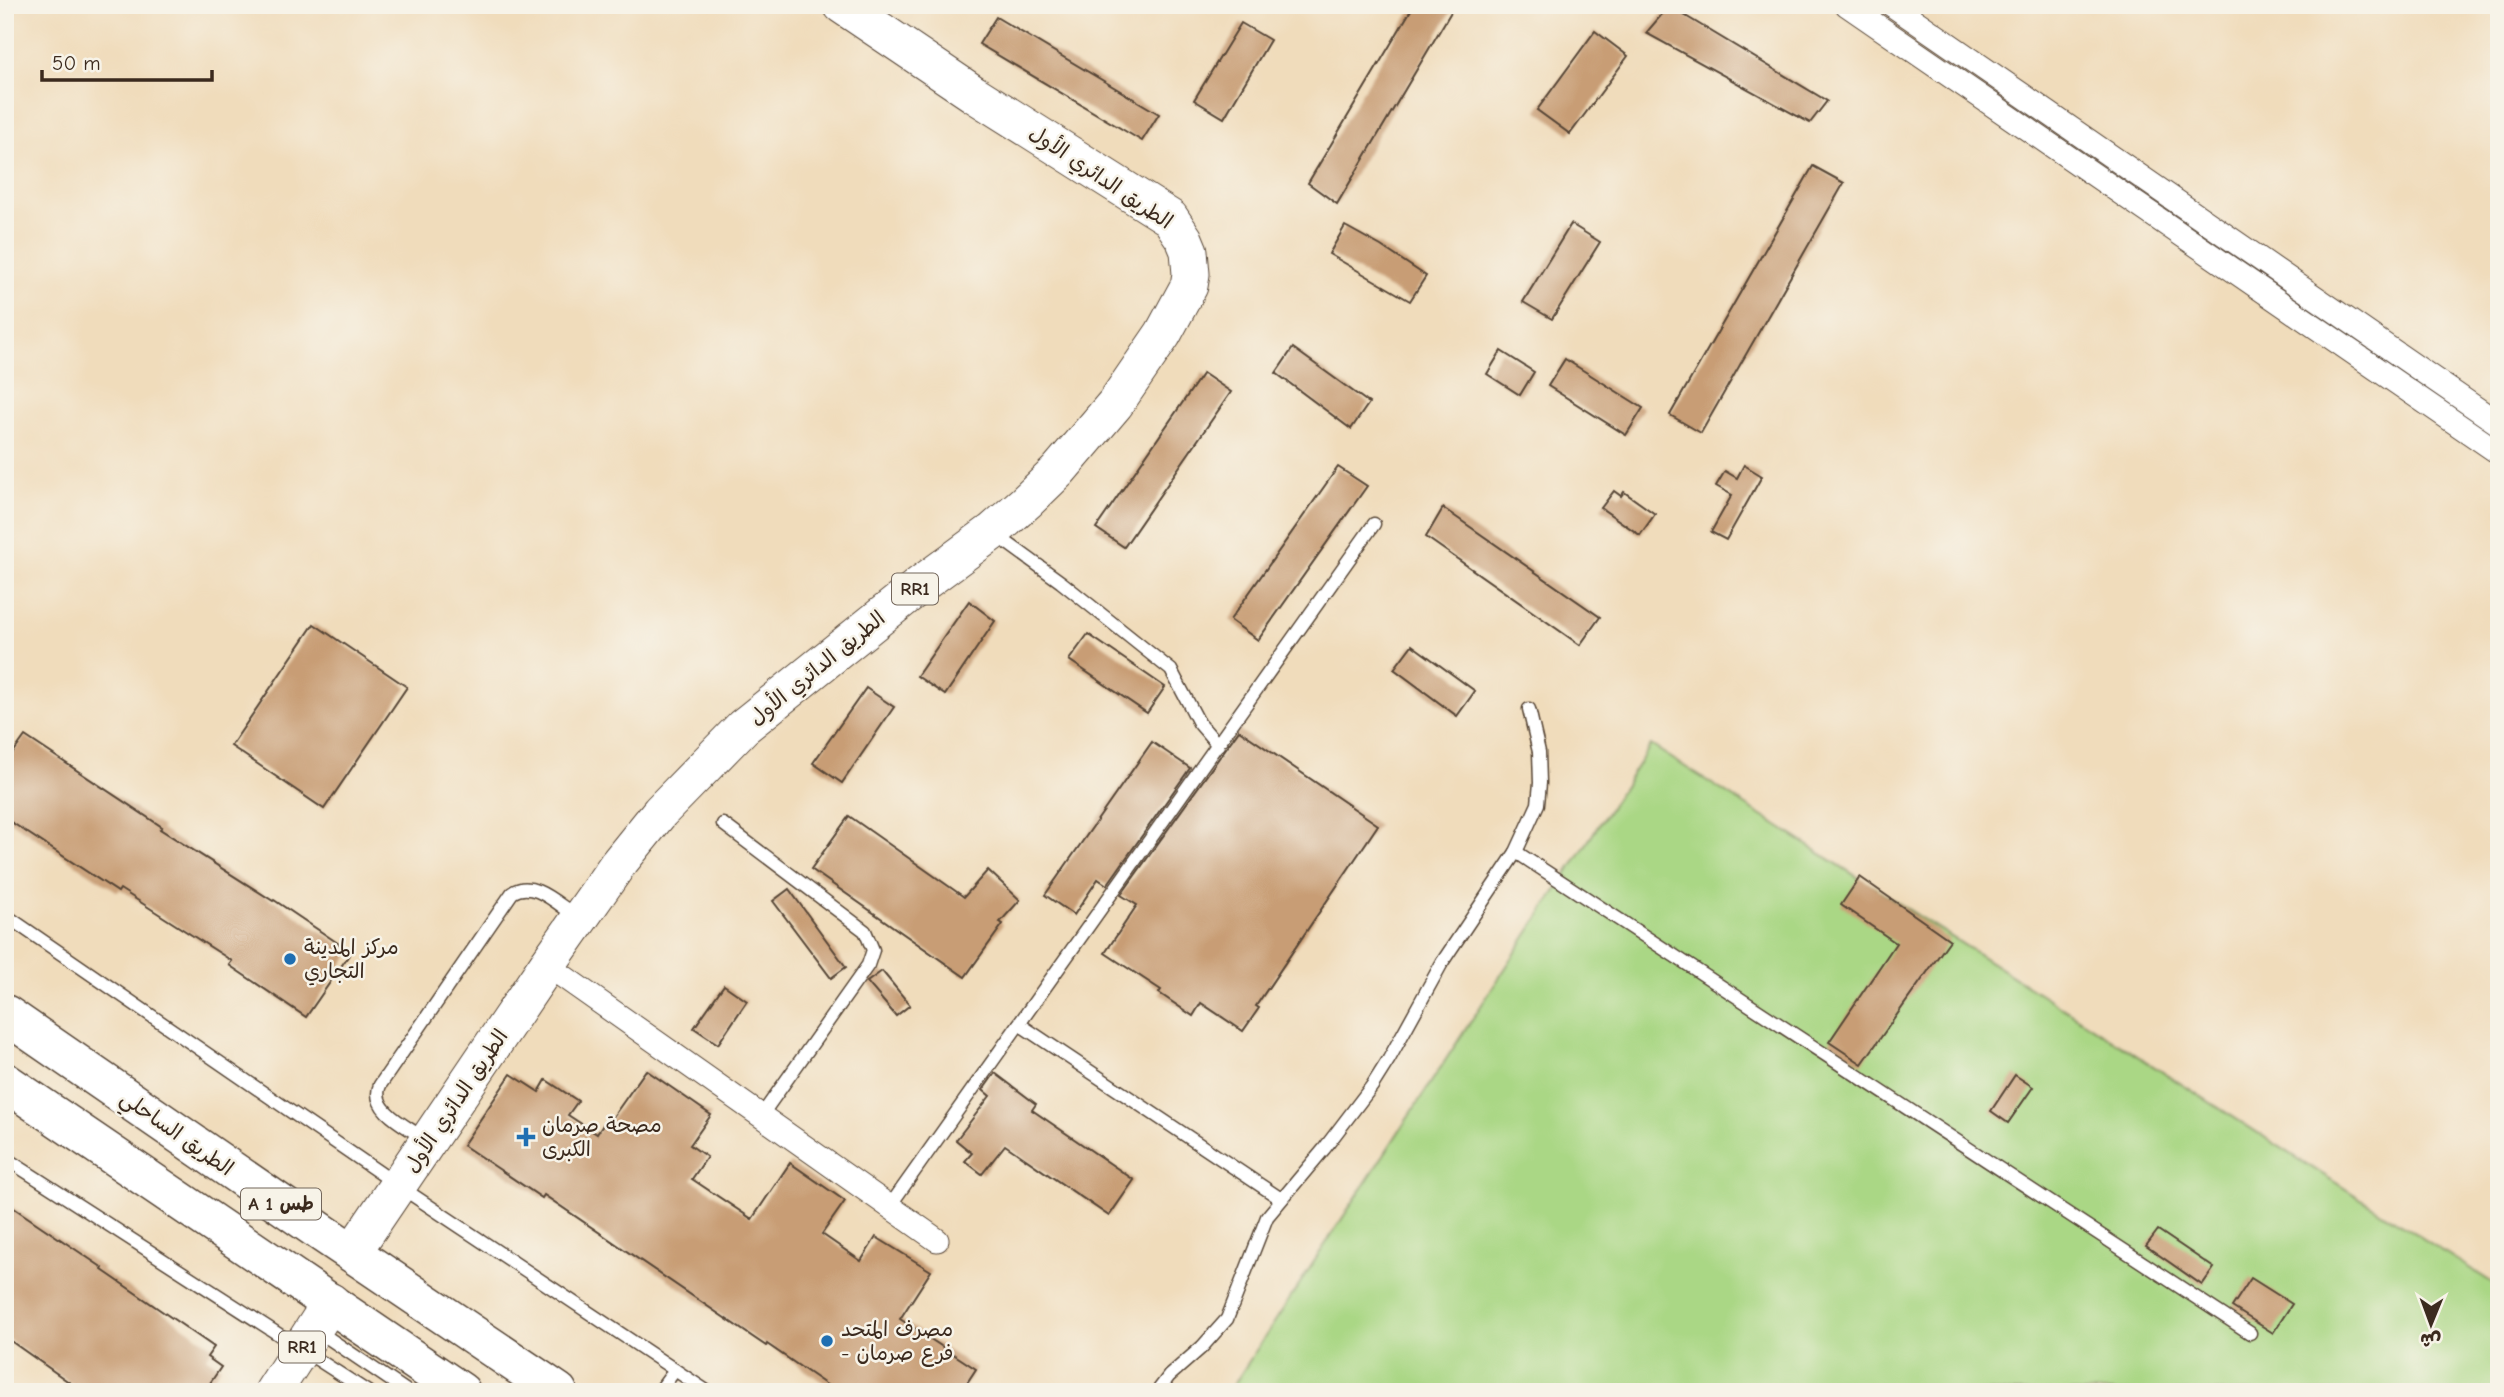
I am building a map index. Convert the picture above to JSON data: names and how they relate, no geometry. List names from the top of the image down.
{
  "streets": {
    "highway": ["الطريق الساحلي", "A 1 طس"],
    "main road": ["الطريق الدائري الأول", "RR1"]
  },
  "crossings": [
    ["الطريق الدائري الأول", "الطريق الساحلي"],
    ["RR1", "A 1 طس"]
  ],
  "places": {
    "other": ["مركز المدينة التجاري", "مصرف المتحد - فرع صرمان"],
    "health": ["مصحة صرمان الكبرى"]
  },
  "scale_bar": "50 m",
  "north": "bottom"
}
